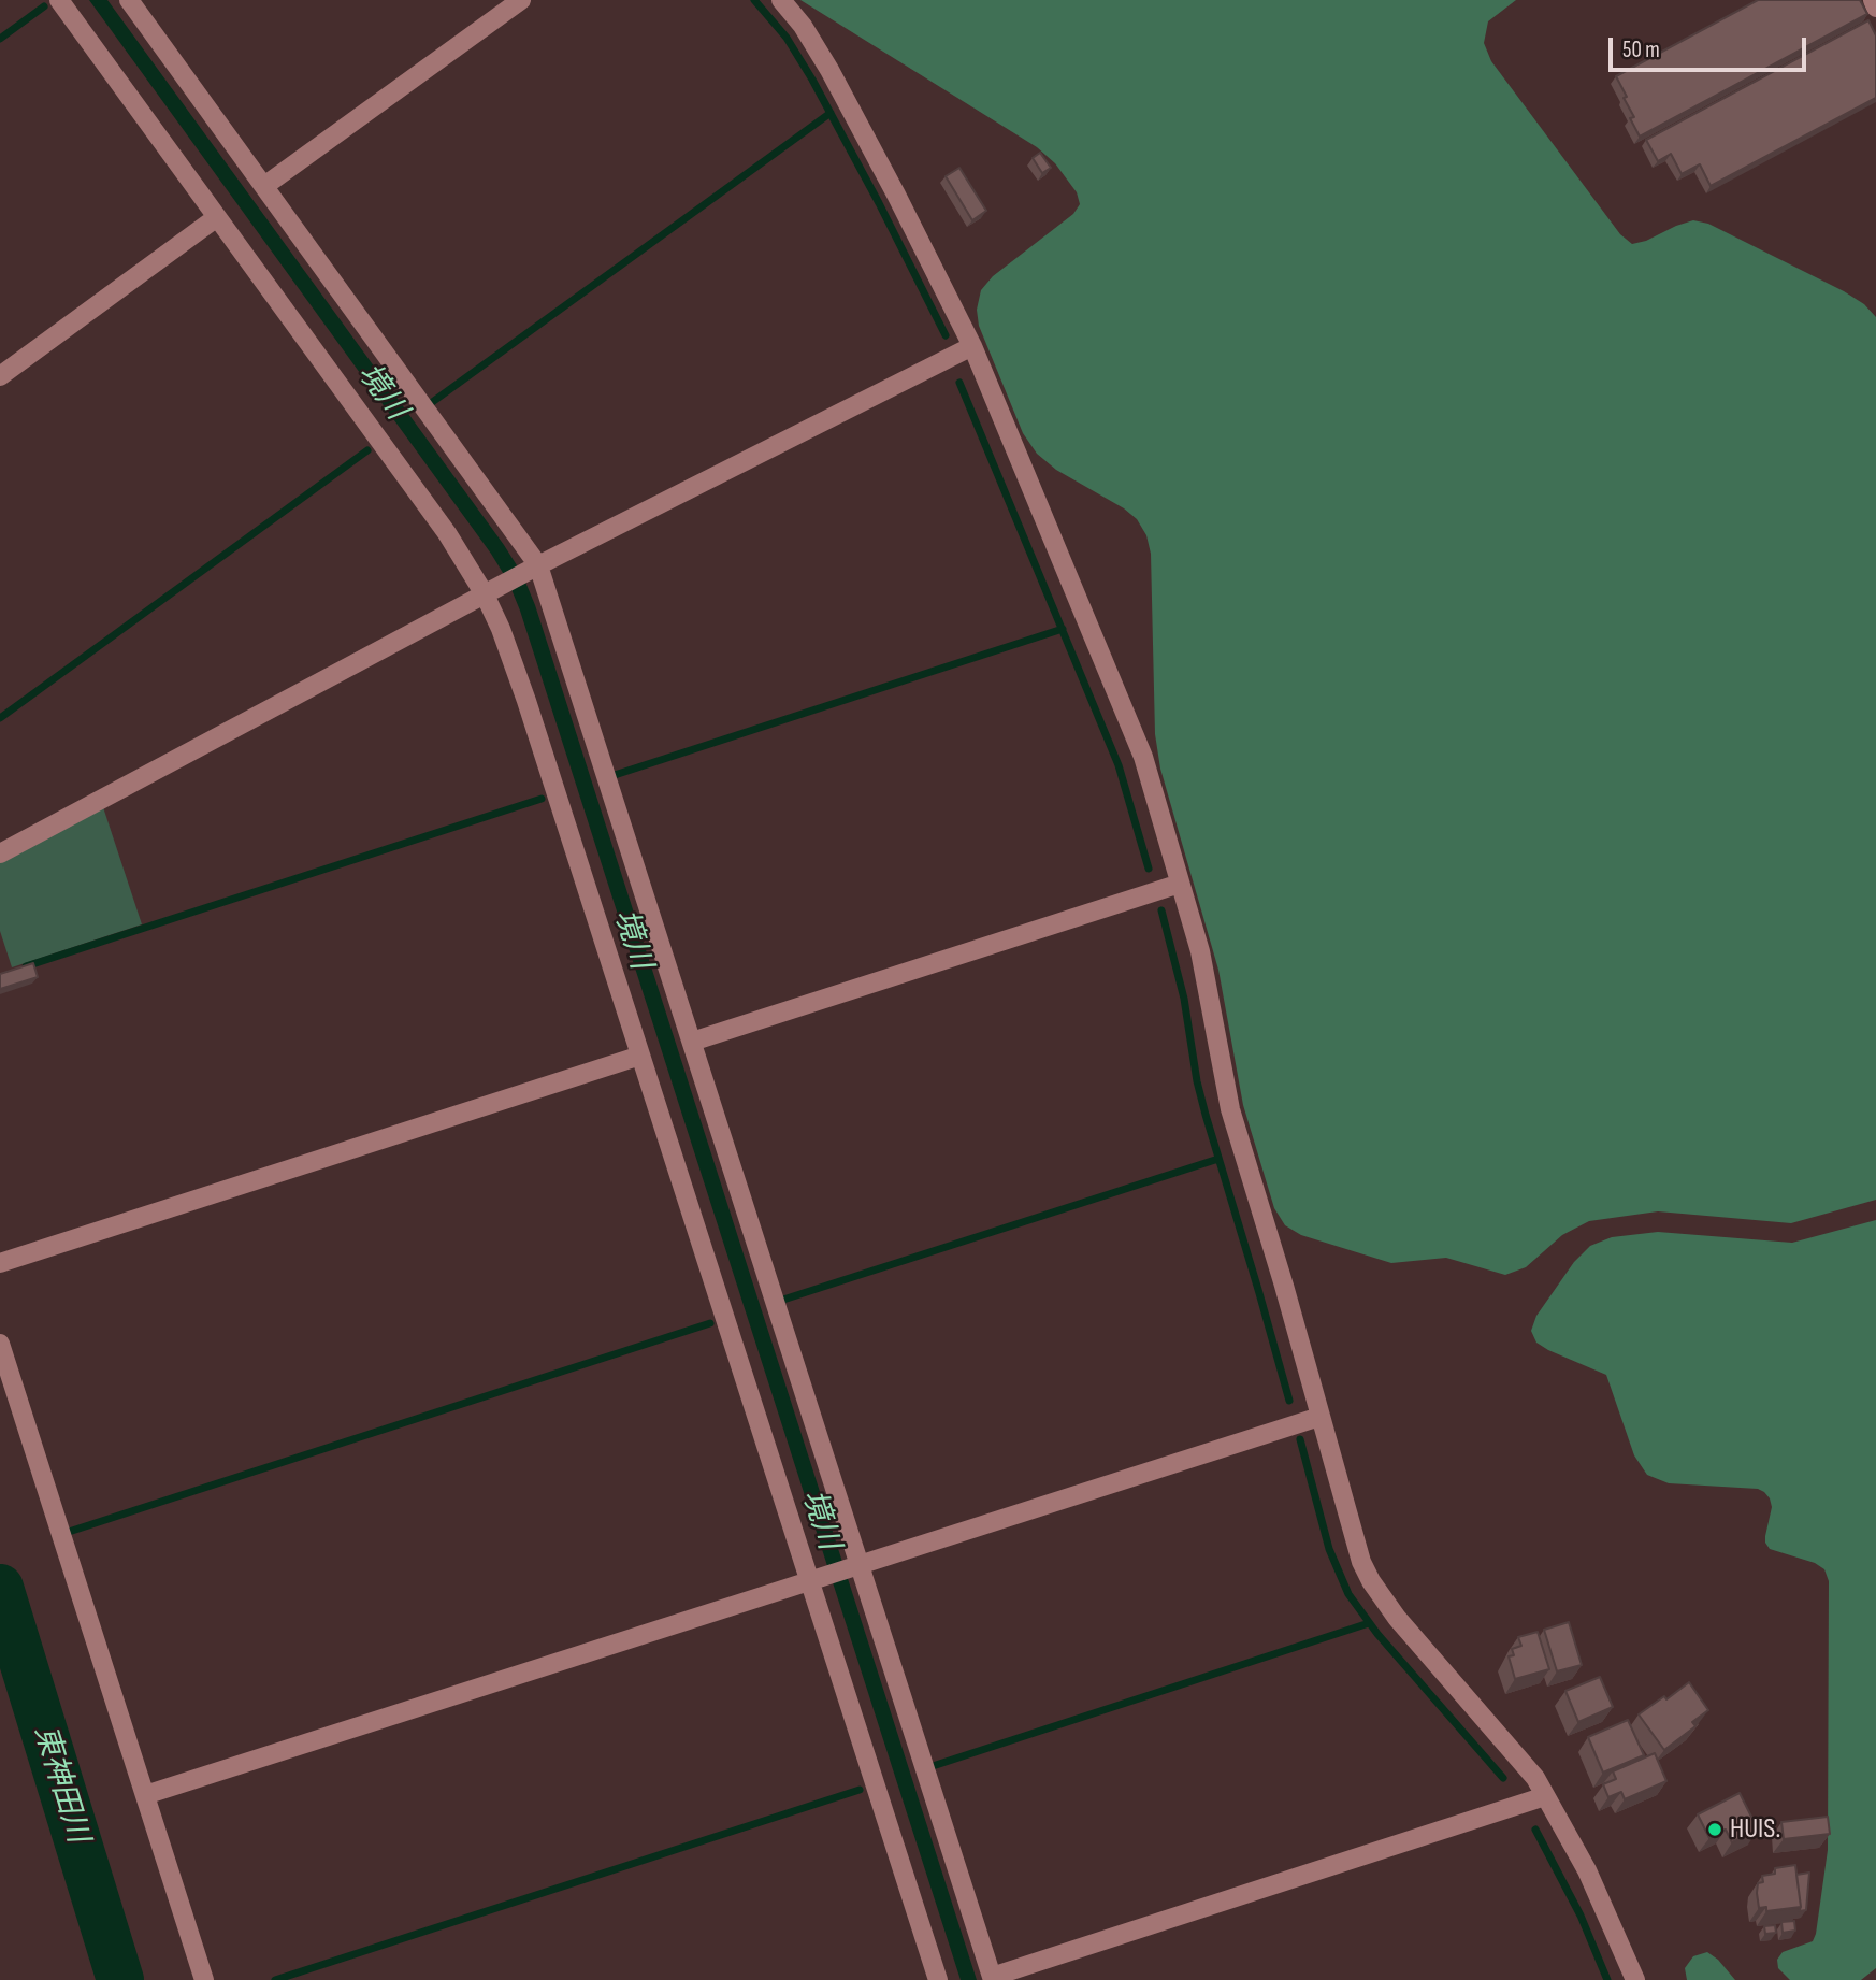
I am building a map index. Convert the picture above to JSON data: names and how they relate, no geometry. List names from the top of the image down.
{
  "water": ["境川", "東神田川"],
  "places": ["HUIS."],
  "scale_bar": "50 m"
}
